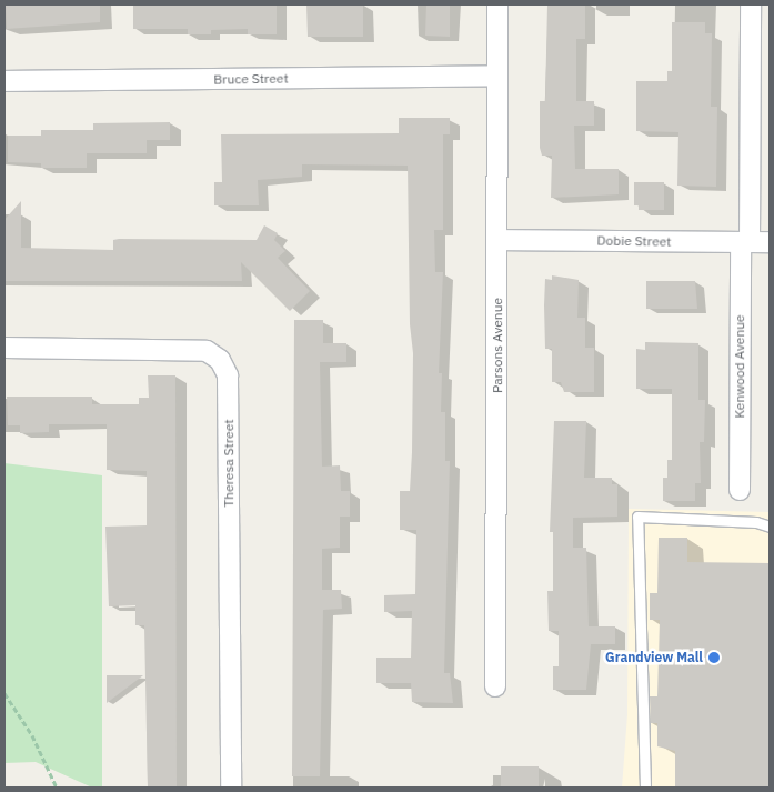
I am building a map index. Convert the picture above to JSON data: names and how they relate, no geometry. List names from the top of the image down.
{
  "streets": {
    "street": [
      "Bruce Street",
      "Dobie Street",
      "Parsons Avenue",
      "Kenwood Avenue",
      "Theresa Street"
    ]
  },
  "crossings": [
    ["Bruce Street", "Parsons Avenue"],
    ["Dobie Street", "Parsons Avenue"],
    ["Dobie Street", "Kenwood Avenue"]
  ],
  "places": ["Grandview Mall"]
}
